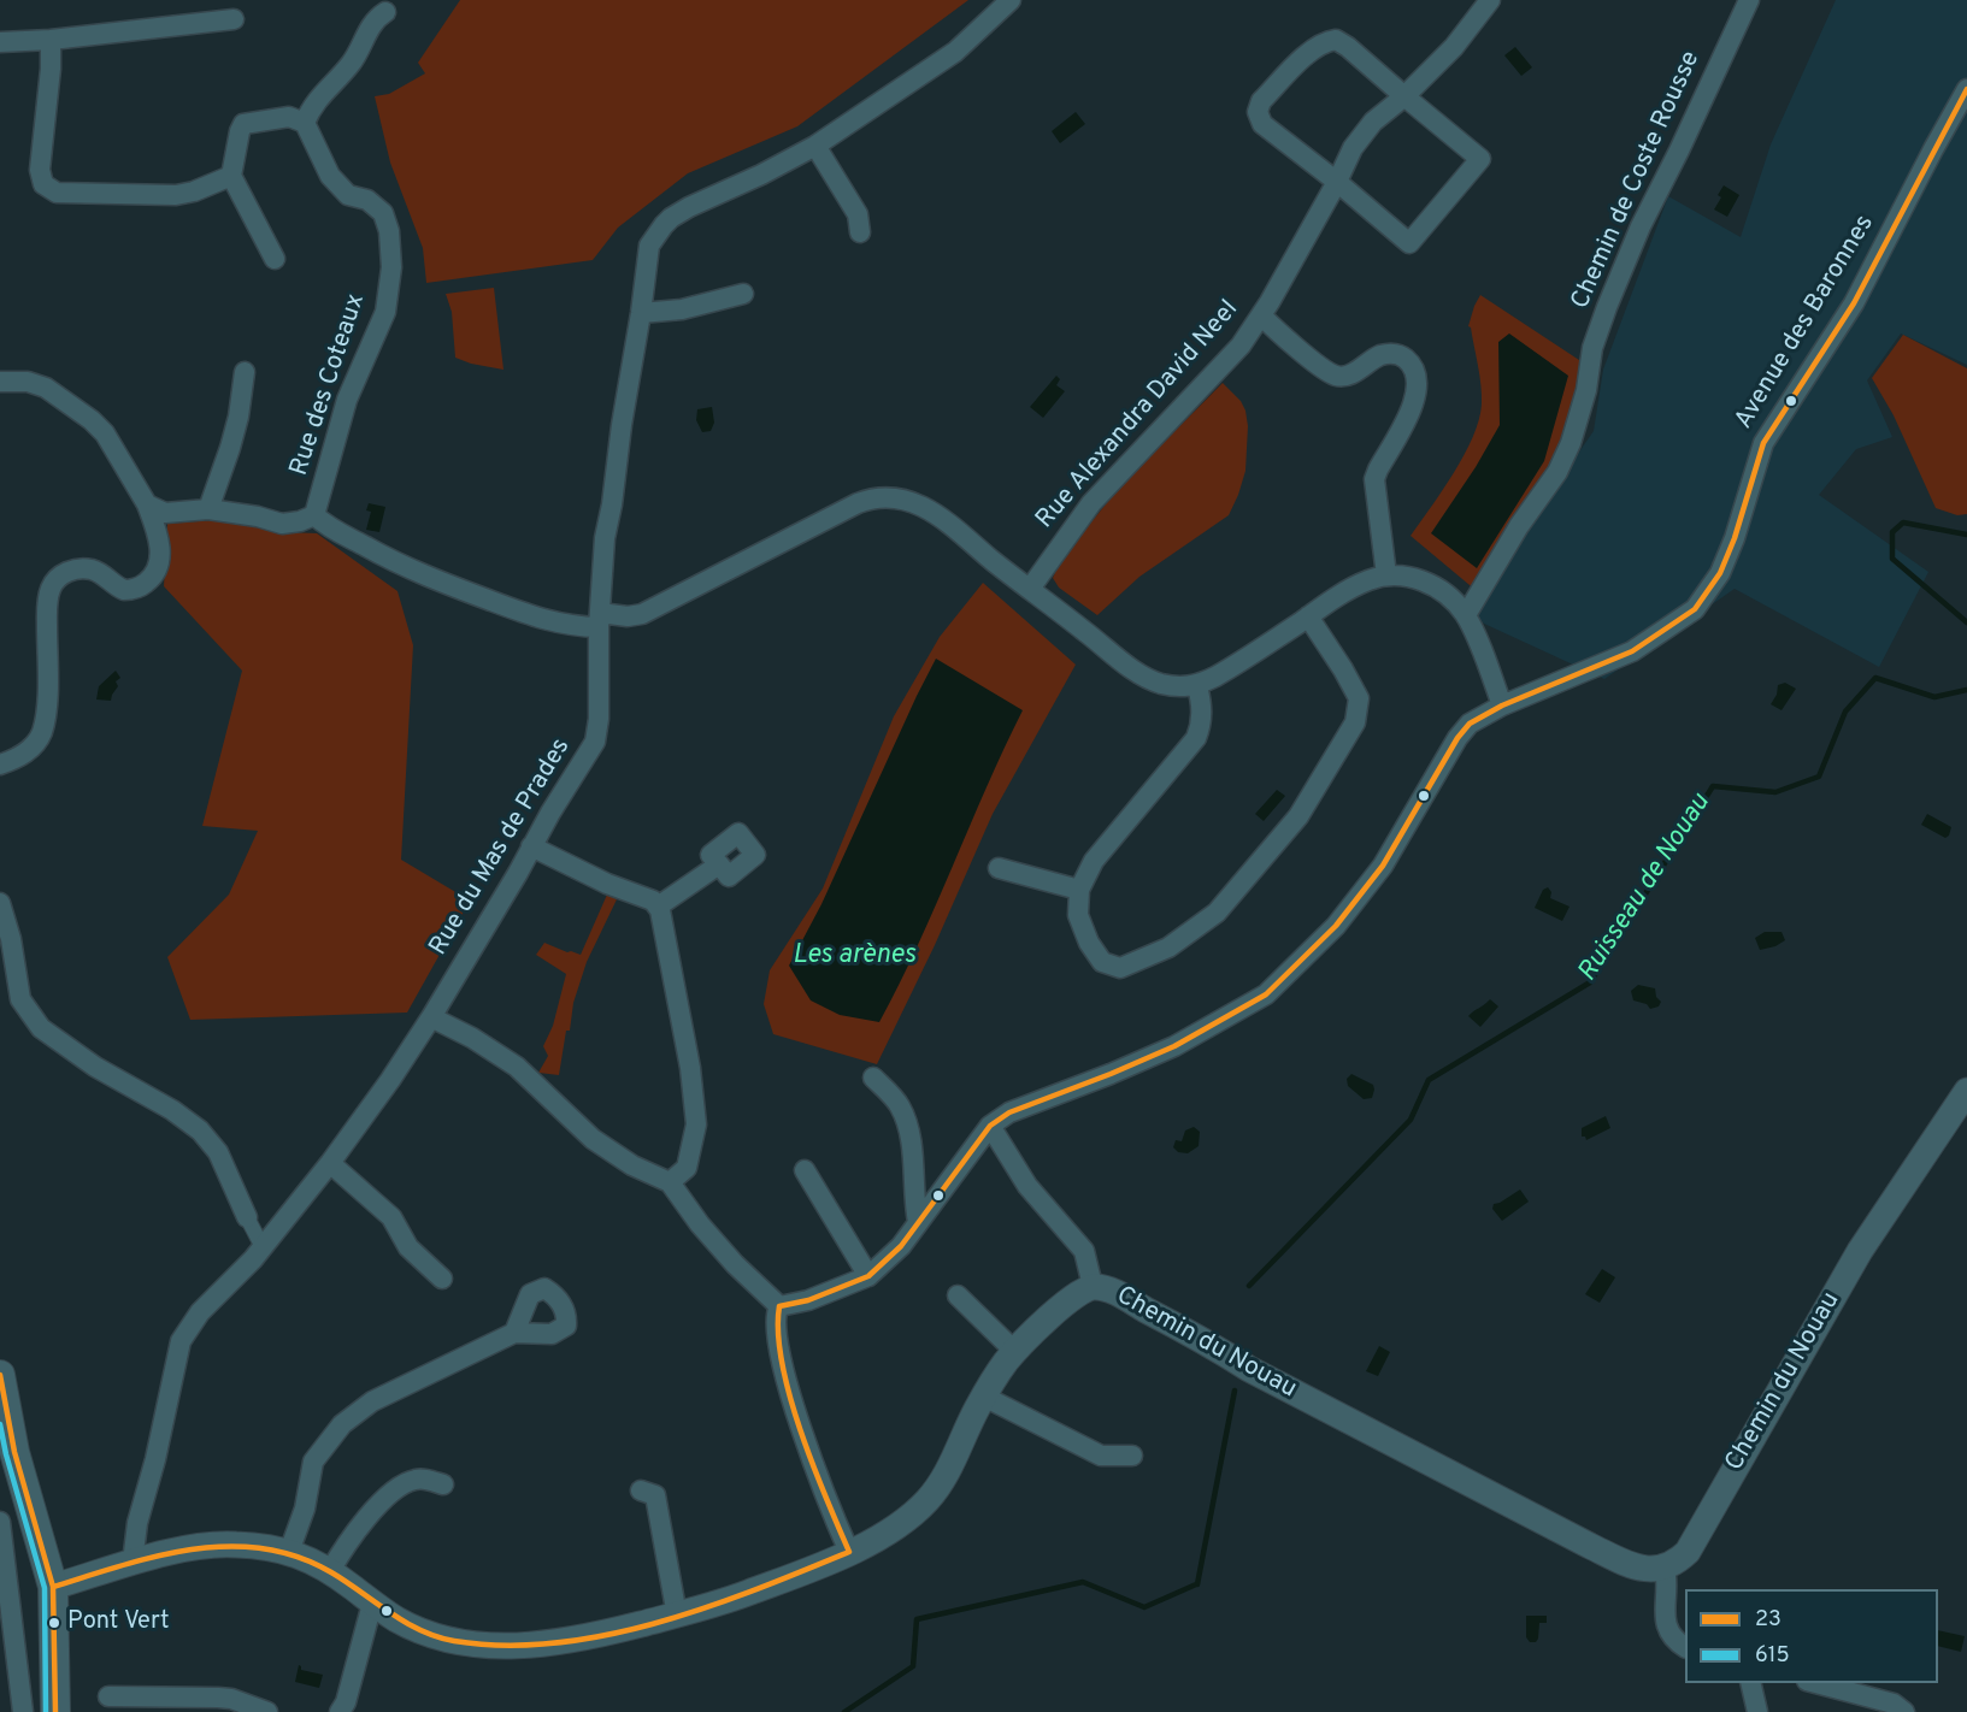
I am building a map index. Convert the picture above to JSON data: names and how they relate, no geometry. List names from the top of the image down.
{
  "streets": {
    "street": [
      "Chemin de Coste Rousse",
      "Avenue des Baronnes",
      "Rue des Coteaux",
      "Rue Alexandra David Neel",
      "Rue du Mas de Prades",
      "Chemin du Nouau"
    ]
  },
  "crossings": [
    ["Rue du Mas de Prades", "Chemin du Nouau"]
  ],
  "water": ["Ruisseau de Nouau", "Les arènes"],
  "places": ["Pont Vert"],
  "lines": ["transit line 23", "transit line 615"],
  "legend": ["23", "615"]
}
